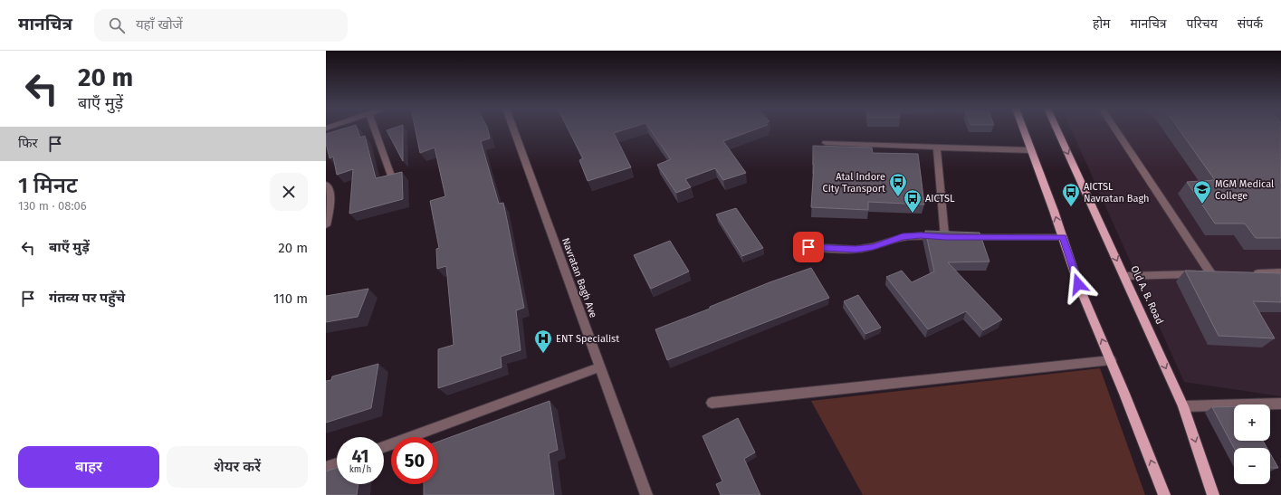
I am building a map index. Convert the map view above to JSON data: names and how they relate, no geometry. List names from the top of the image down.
{
  "streets": {
    "main road": ["Old A. B. Road"],
    "street": ["Navratan Bagh Ave"]
  },
  "places": {
    "bus stop": ["Atal Indore City Transport", "AICTSL Navratan Bagh", "AICTSL"],
    "school or university": ["MGM Medical College"],
    "hospital": ["ENT Specialist"]
  },
  "page": {
    "header": "मानचित्र",
    "search": "यहाँ खोजें",
    "nav": [
      "होम",
      "मानचित्र",
      "परिचय",
      "संपर्क"
    ],
    "turn": ["20 m", "बाएँ मुड़ें"],
    "then": "फिर",
    "heading": ["1 मिनट", "130 m · 08:06"],
    "list": [
      {
        "name": "बाएँ मुड़ें",
        "value": "20 m"
      },
      {
        "name": "गंतव्य पर पहुँचे",
        "value": "110 m"
      }
    ],
    "map_buttons": ["+", "−"],
    "speed": "41 km/h",
    "limit": "50",
    "buttons": ["बाहर", "शेयर करें"]
  }
}
